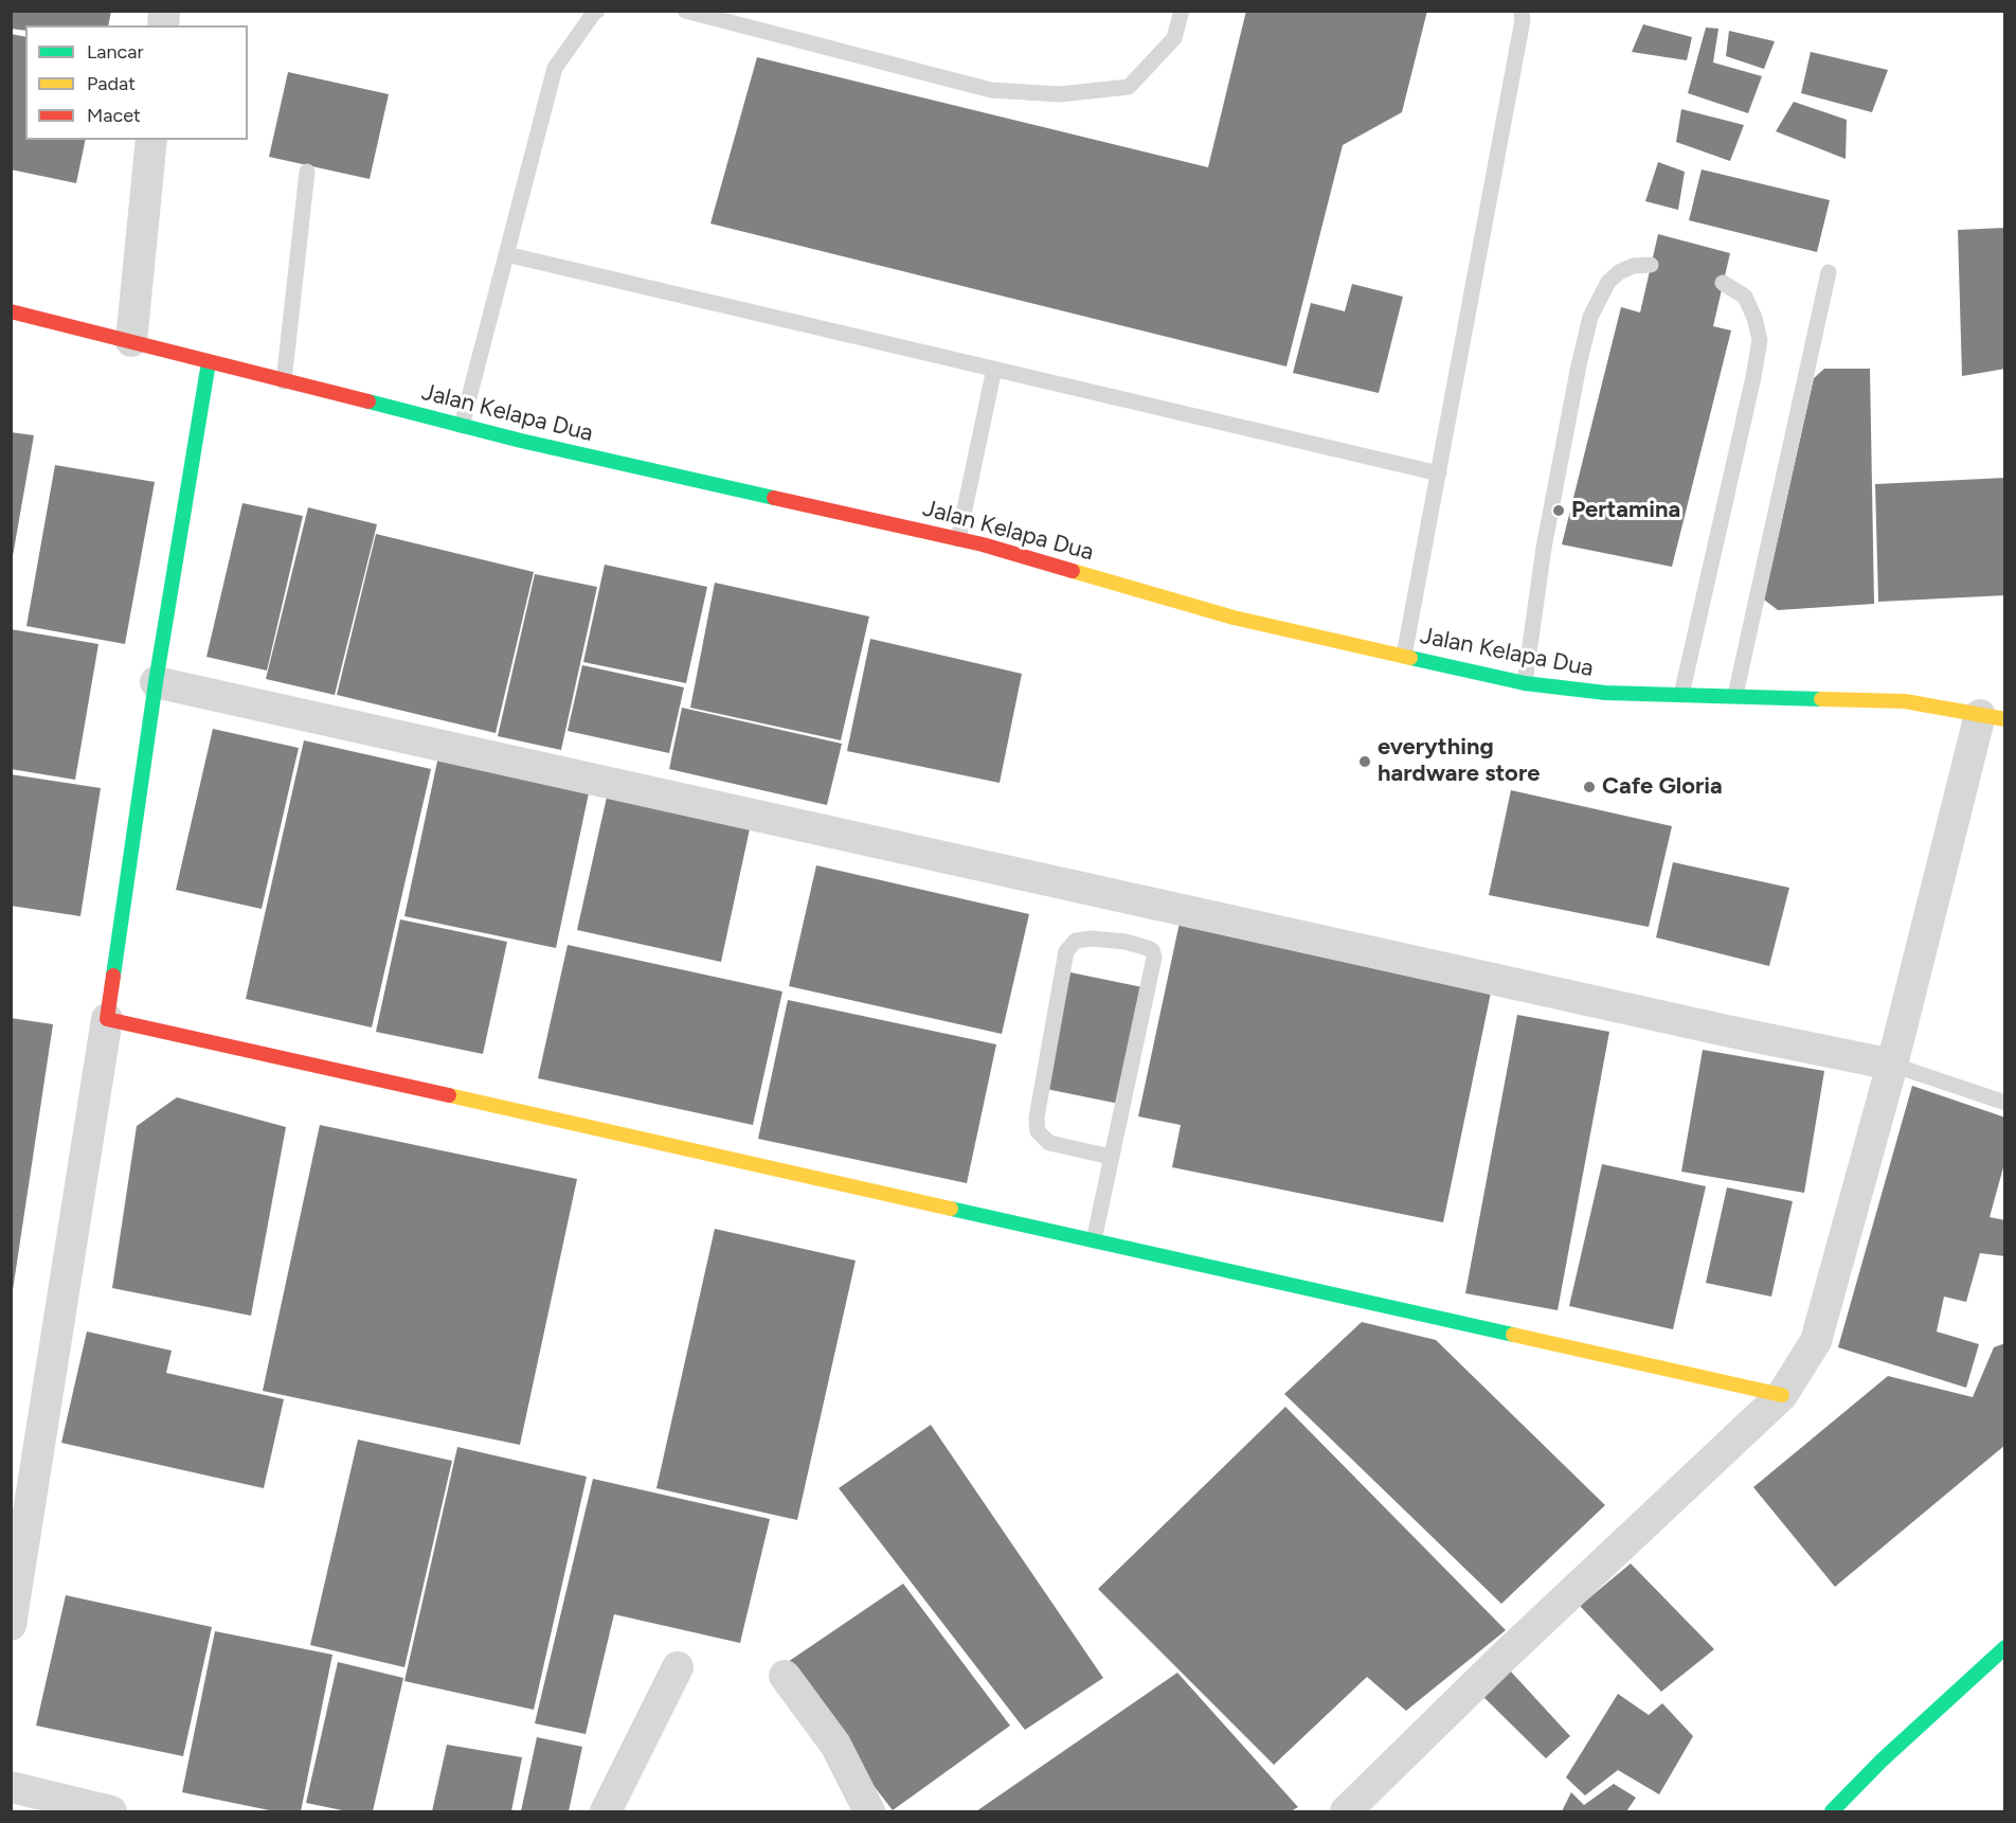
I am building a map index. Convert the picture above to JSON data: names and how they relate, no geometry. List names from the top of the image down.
{
  "streets": {
    "main road": ["Jalan Kelapa Dua"]
  },
  "places": ["Pertamina", "everything hardware store", "Cafe Gloria"],
  "legend": ["Lancar", "Padat", "Macet"]
}
